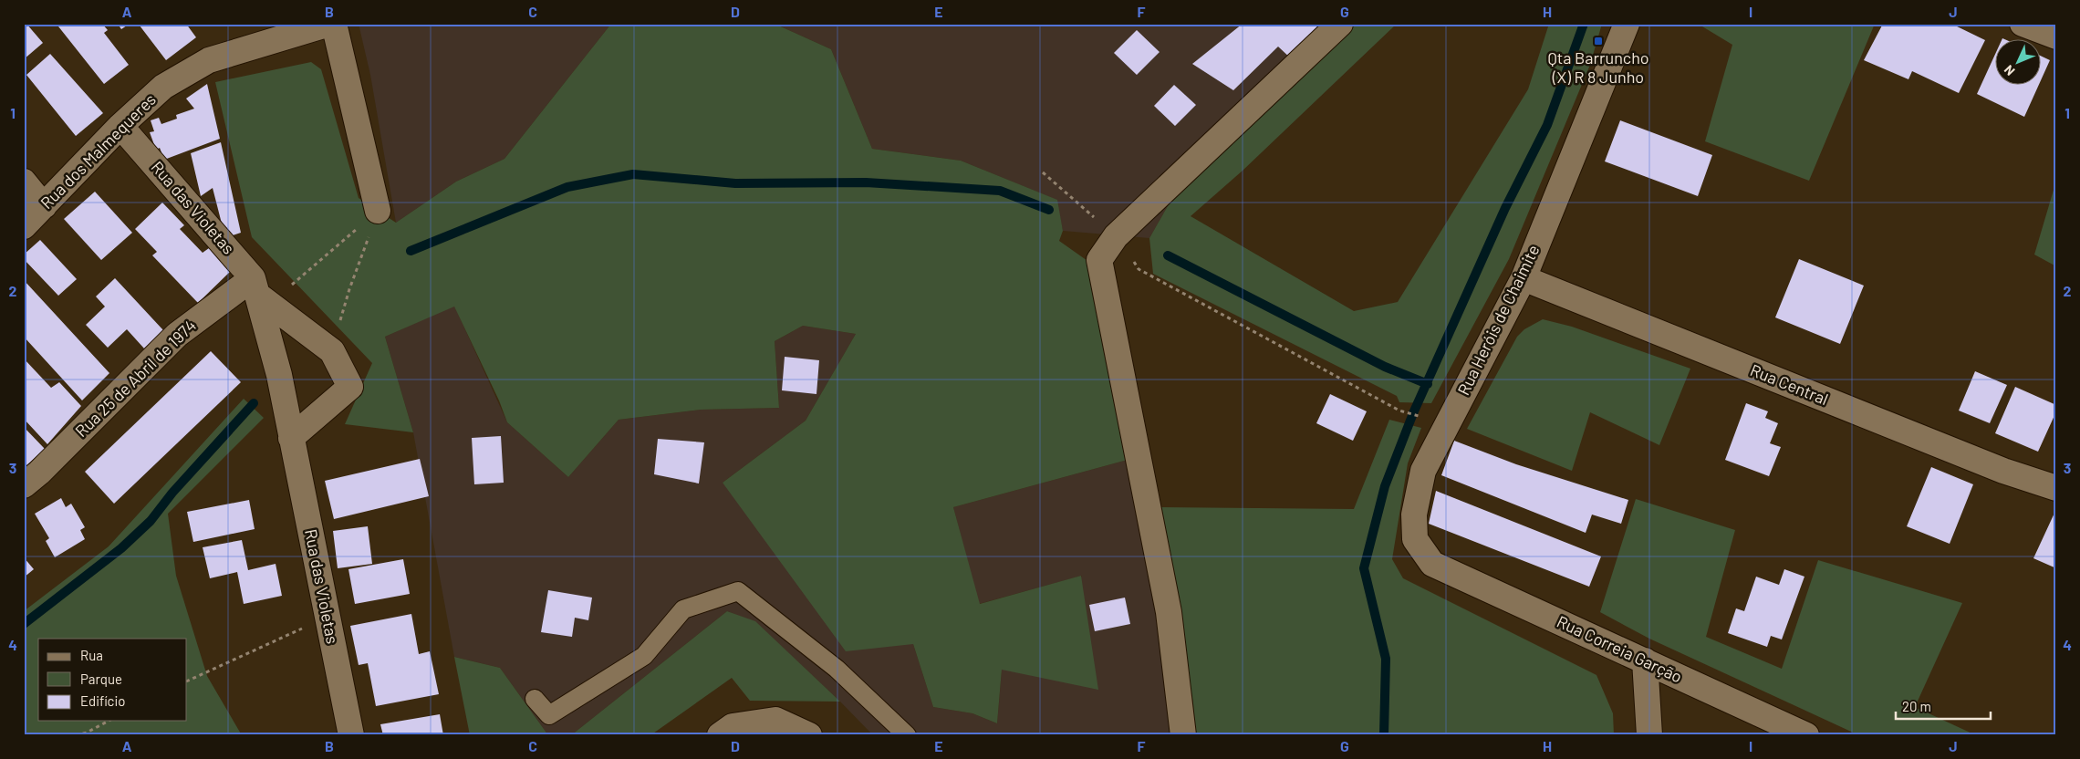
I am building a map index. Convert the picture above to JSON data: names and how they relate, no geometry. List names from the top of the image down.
{
  "streets": {
    "street": [
      "Rua dos Malmequeres",
      "Rua das Violetas",
      "Rua Heróis de Chaimite",
      "Rua 25 de Abril de 1974",
      "Rua Central",
      "Rua Correia Garção"
    ]
  },
  "crossings": [
    ["Rua dos Malmequeres", "Rua das Violetas"],
    ["Rua das Violetas", "Rua 25 de Abril de 1974"],
    ["Rua Heróis de Chaimite", "Rua Central"],
    ["Rua Heróis de Chaimite", "Rua Correia Garção"]
  ],
  "places": {
    "transit": ["Qta Barruncho (X) R 8 Junho"]
  },
  "legend": ["Rua", "Parque", "Edifício"],
  "scale_bar": "20 m",
  "north": "bottom left",
  "grid": {
    "columns": [
      "A",
      "B",
      "C",
      "D",
      "E",
      "F",
      "G",
      "H",
      "I",
      "J"
    ],
    "rows": [
      "1",
      "2",
      "3",
      "4"
    ]
  }
}
